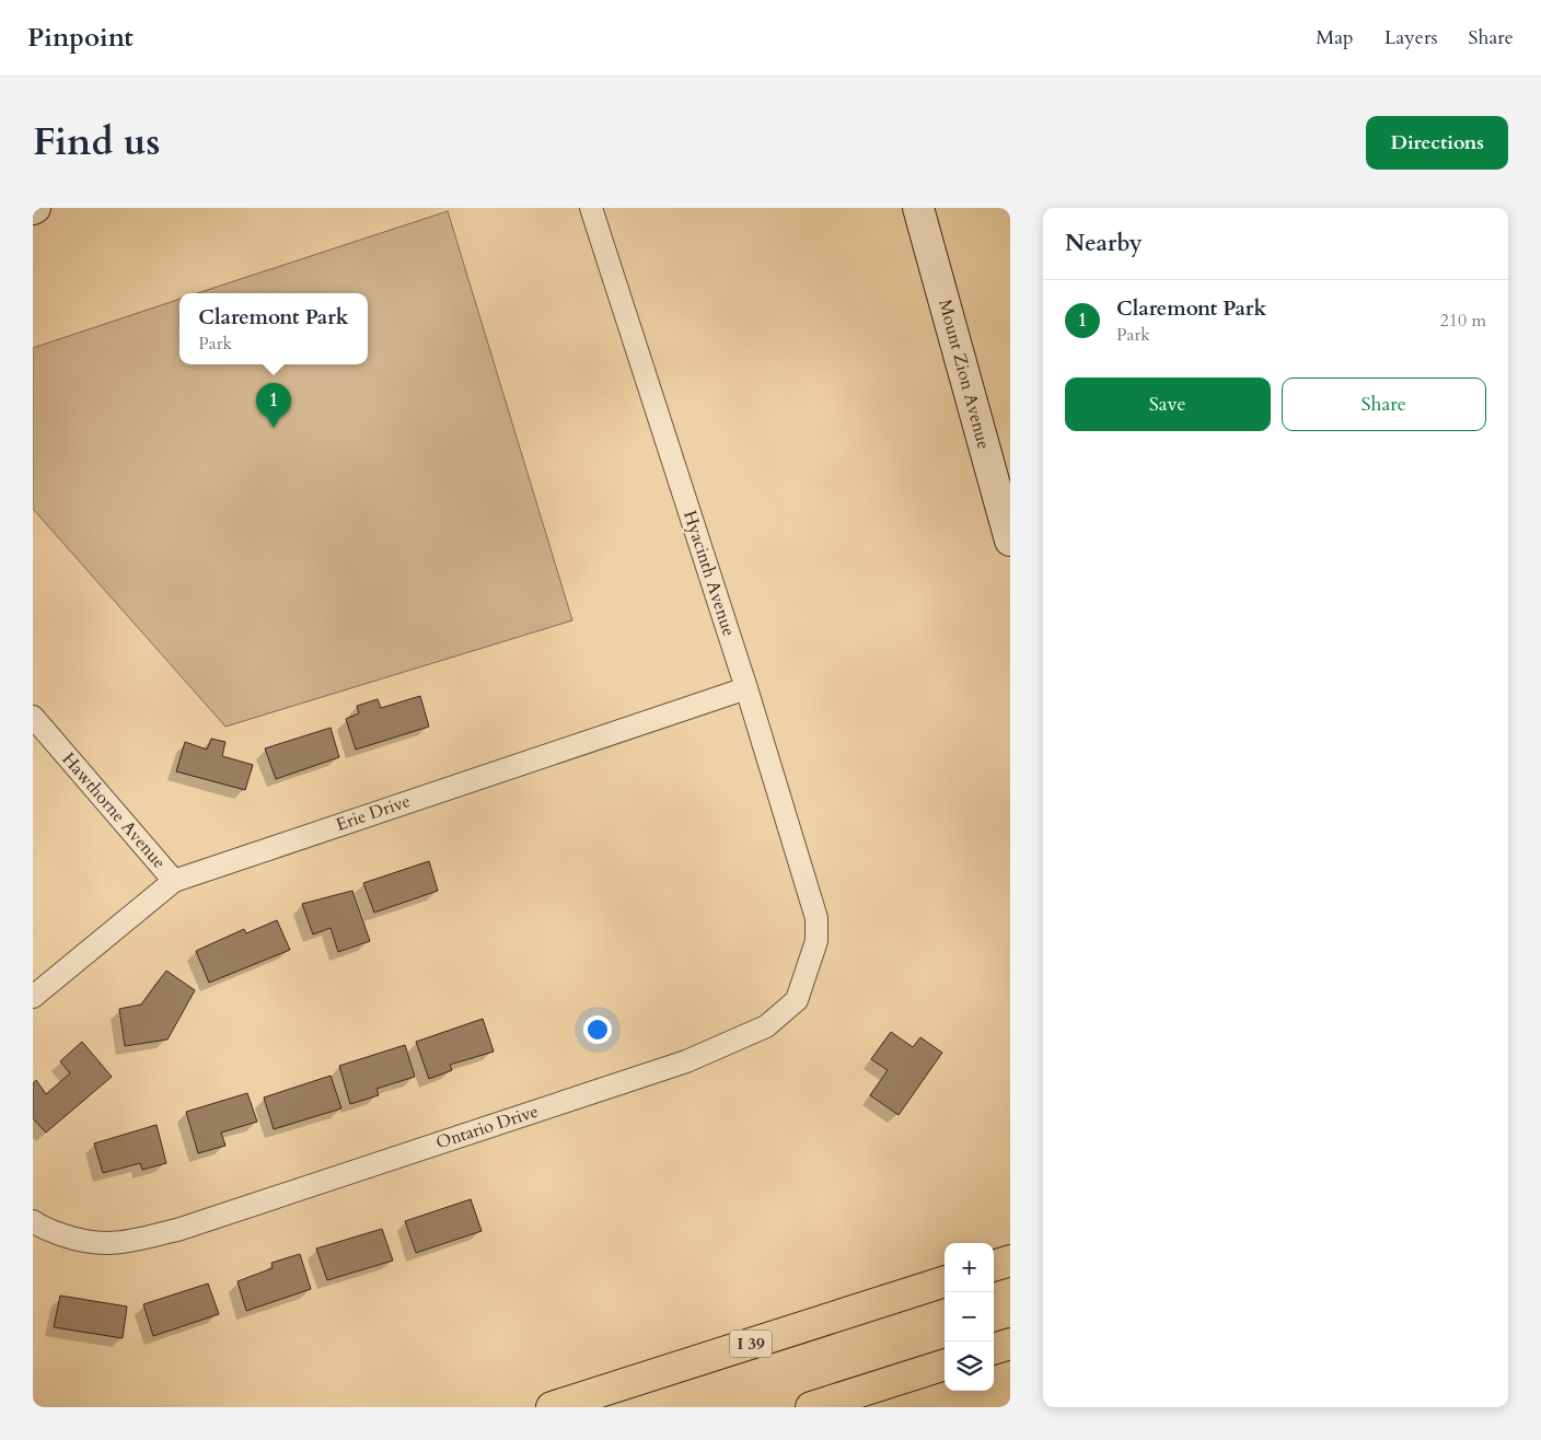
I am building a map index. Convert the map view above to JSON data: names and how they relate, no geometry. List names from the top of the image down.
{
  "streets": {
    "highway": ["I 39"],
    "main road": ["Mount Zion Avenue"],
    "street": [
      "Hyacinth Avenue",
      "Hawthorne Avenue",
      "Erie Drive",
      "Ontario Drive"
    ]
  },
  "crossings": [
    ["Hyacinth Avenue", "Erie Drive"],
    ["Hyacinth Avenue", "Ontario Drive"],
    ["Hawthorne Avenue", "Erie Drive"]
  ],
  "page": {
    "header": "Pinpoint",
    "nav": ["Map", "Layers", "Share"],
    "title": "Find us",
    "buttons": [
      "Directions",
      ["Save", "Share"]
    ],
    "heading": "Nearby",
    "list": [
      {
        "mark": "1",
        "name": "Claremont Park",
        "note": "Park",
        "value": "210 m"
      }
    ],
    "popup": ["Claremont Park", "Park"],
    "pins": "1",
    "map_buttons": ["+", "−"]
  }
}
